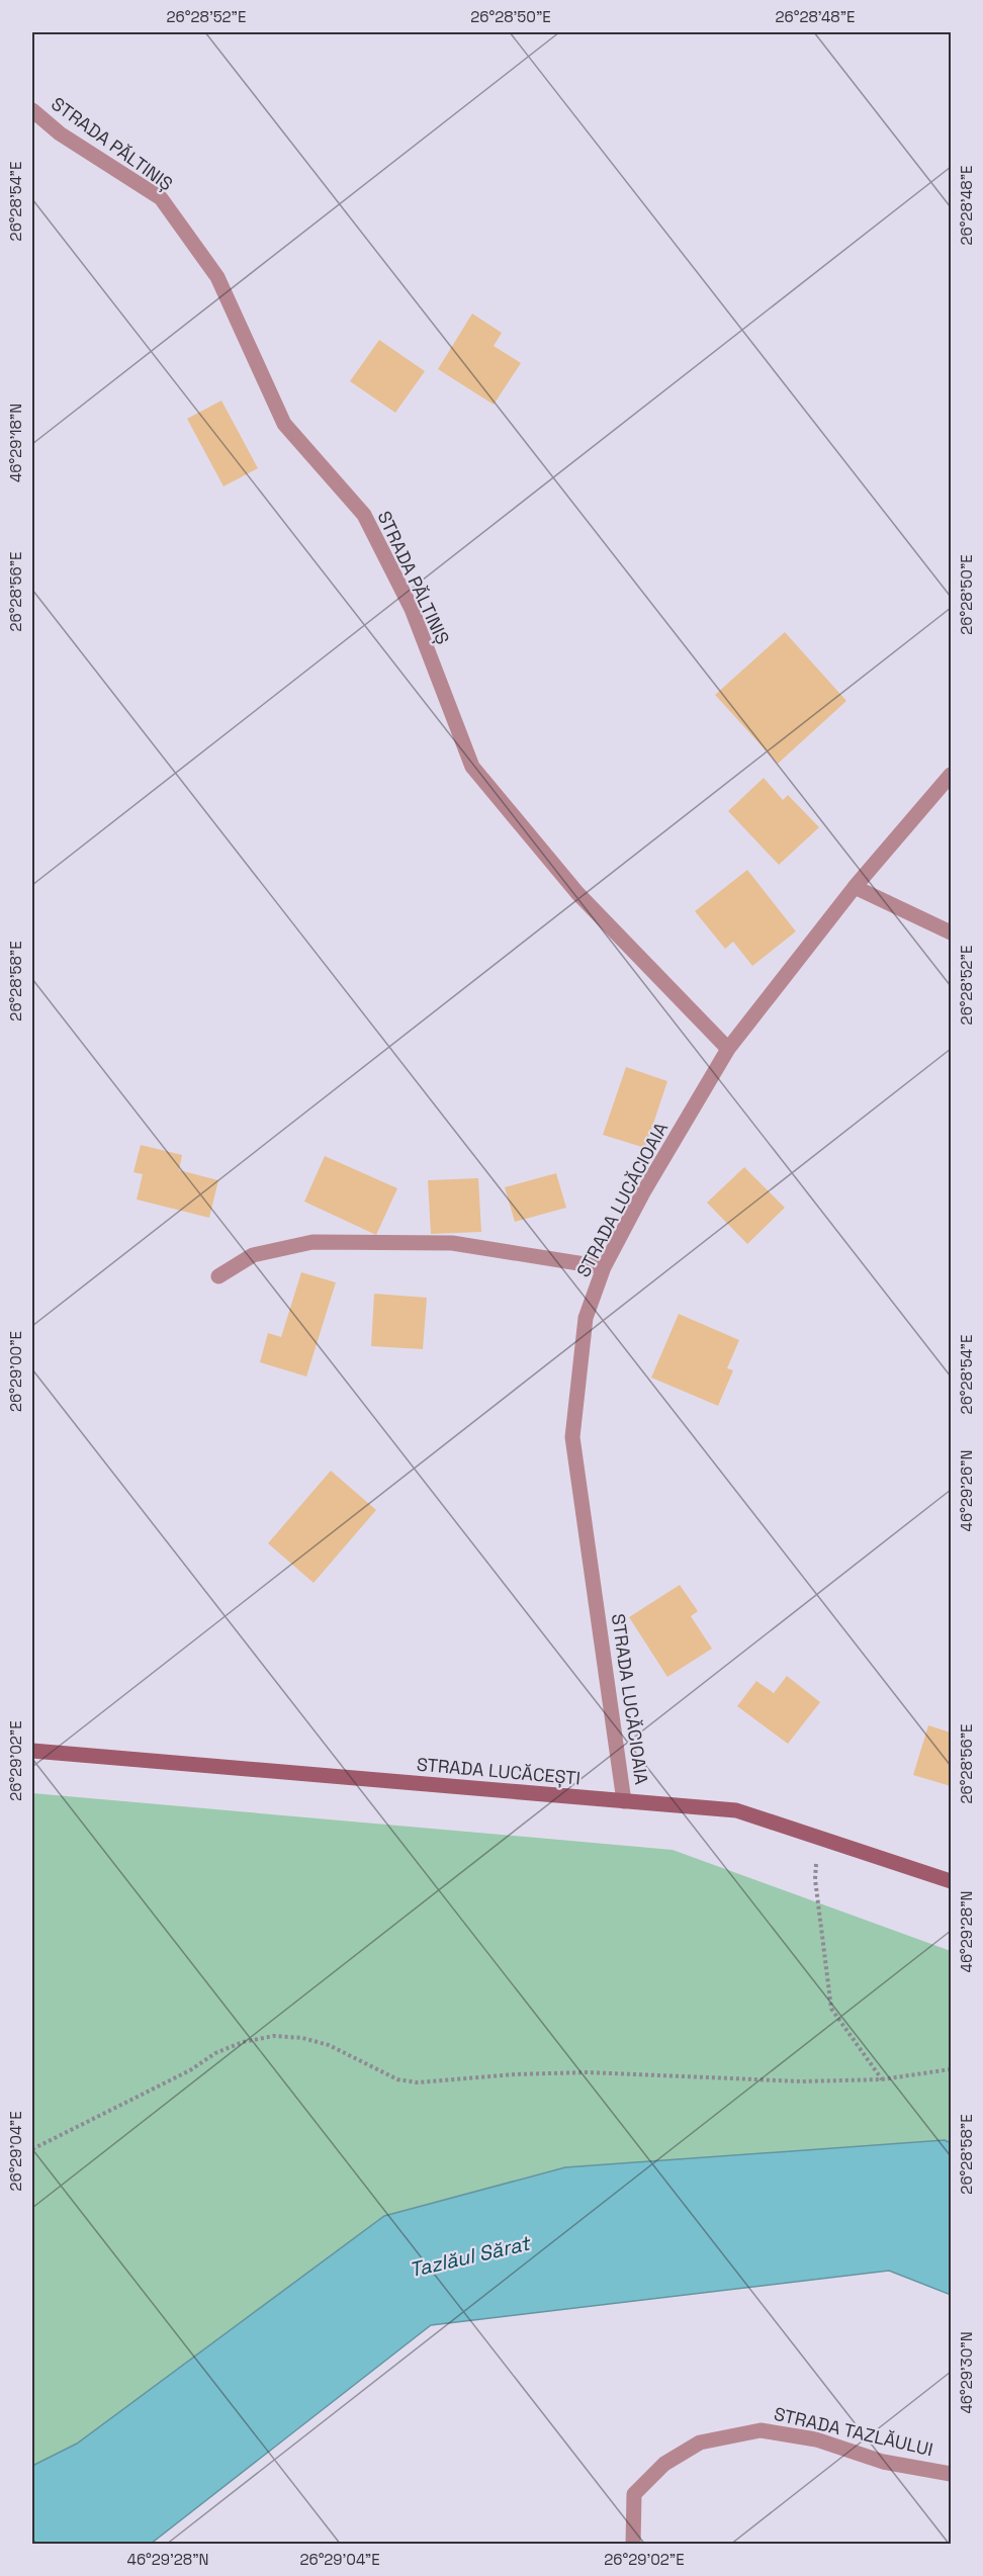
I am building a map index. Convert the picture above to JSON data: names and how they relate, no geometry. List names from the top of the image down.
{
  "streets": {
    "main road": ["STRADA LUCĂCEȘTI"],
    "street": ["STRADA PĂLTINIȘ", "STRADA LUCĂCIOAIA", "STRADA TAZLĂULUI"]
  },
  "crossings": [
    ["STRADA PĂLTINIȘ", "STRADA LUCĂCIOAIA"],
    ["STRADA LUCĂCIOAIA", "STRADA LUCĂCEȘTI"]
  ],
  "water": ["Tazlăul Sărat"],
  "coordinates": [
    "26°28'52\"E",
    "26°28'50\"E",
    "26°28'48\"E",
    "26°28'54\"E",
    "46°29'18\"N",
    "26°28'56\"E",
    "26°28'58\"E",
    "26°29'00\"E",
    "46°29'26\"N",
    "26°29'02\"E",
    "46°29'28\"N",
    "26°29'04\"E",
    "46°29'30\"N"
  ]
}
